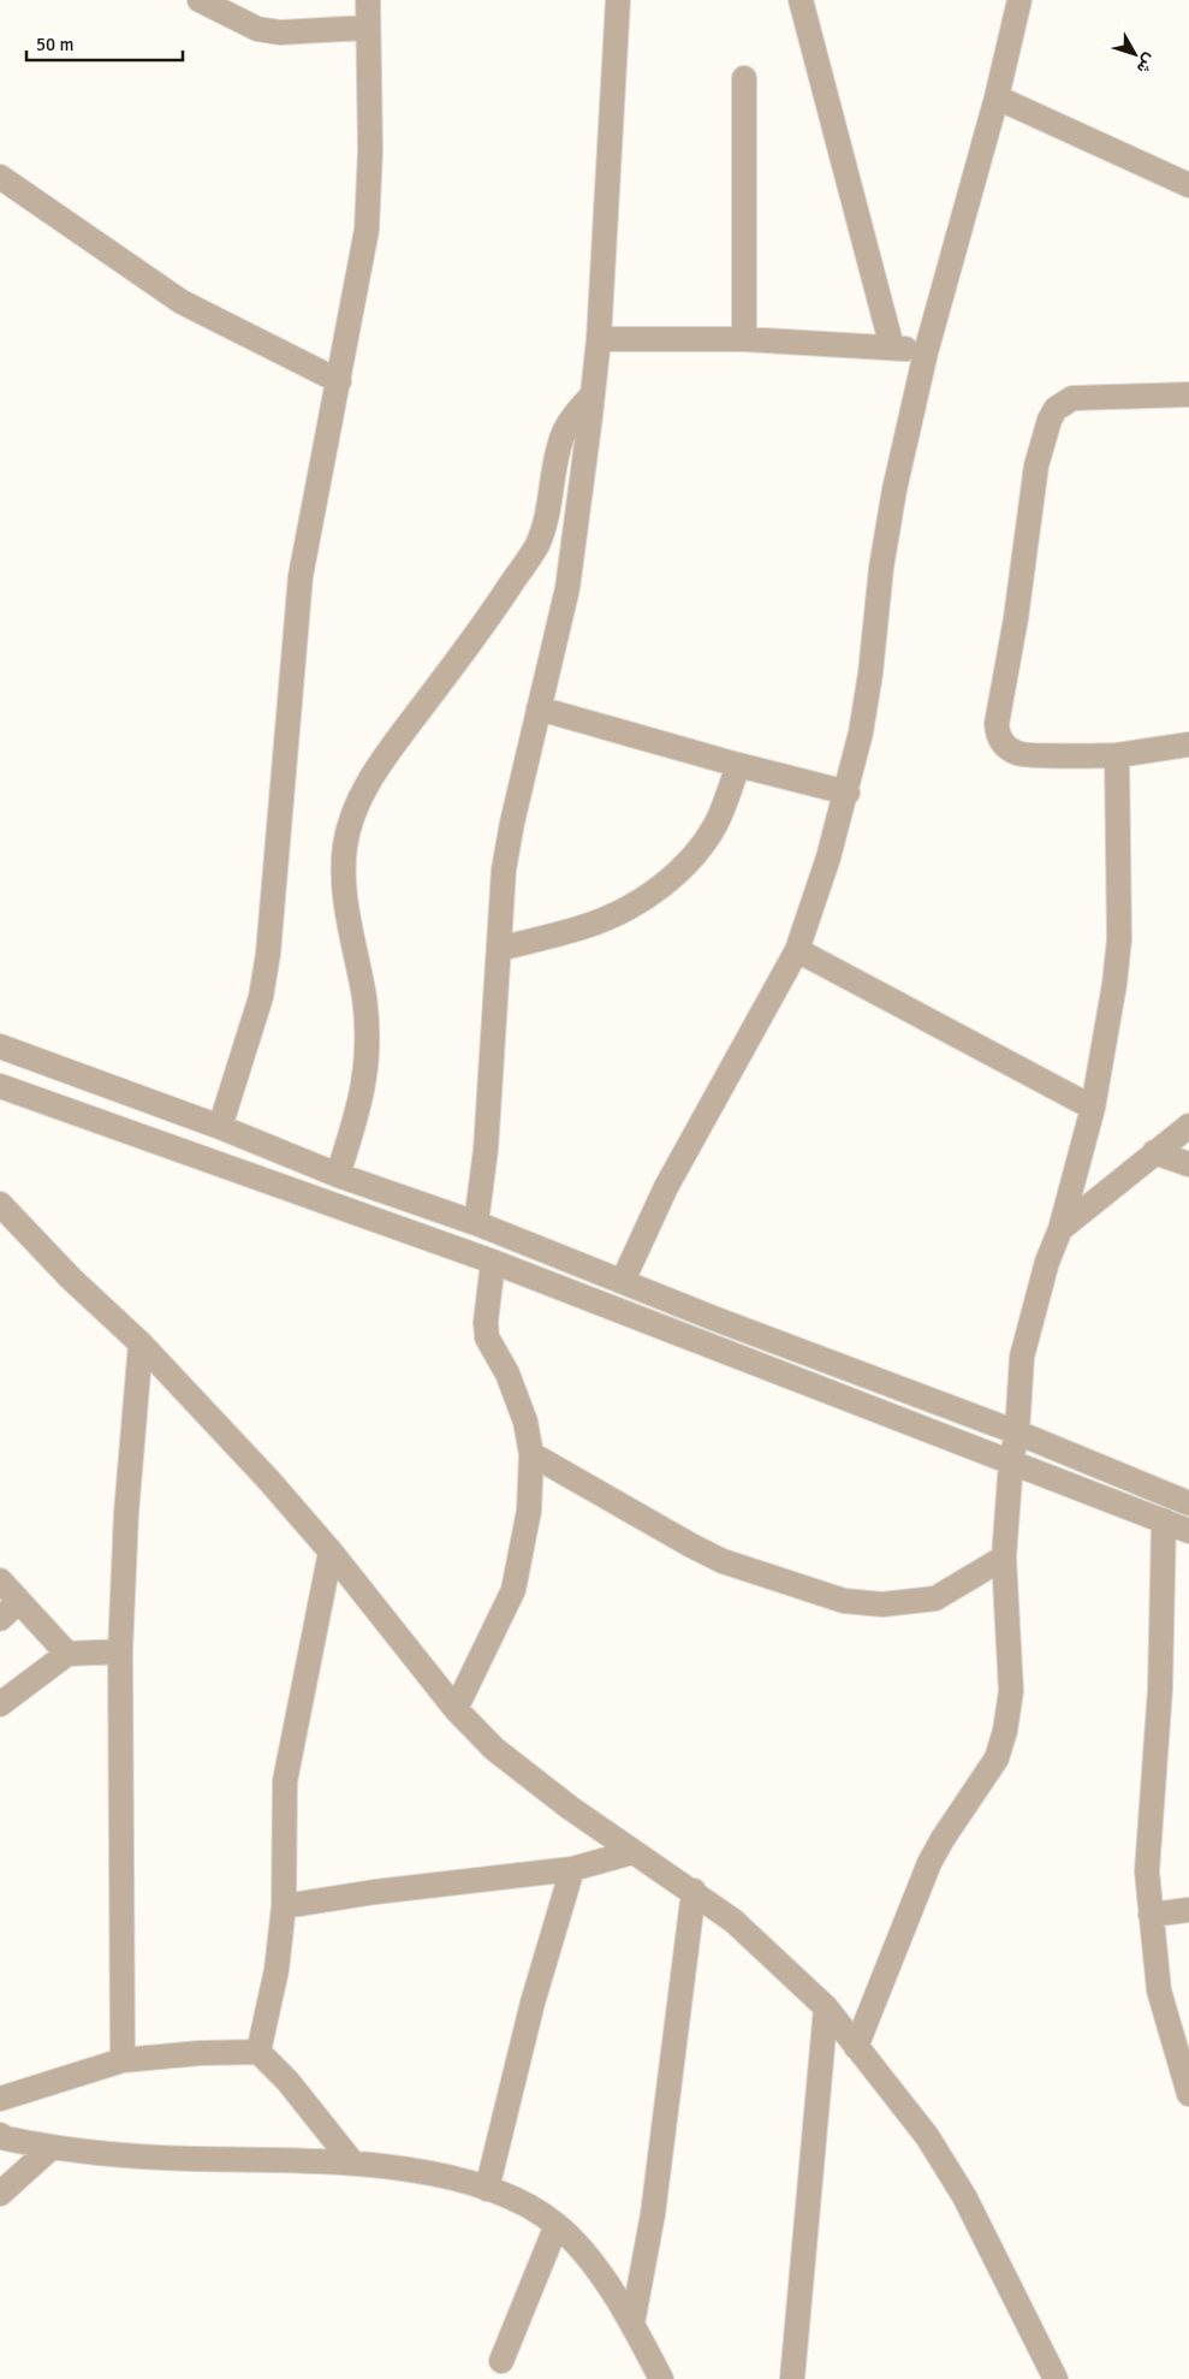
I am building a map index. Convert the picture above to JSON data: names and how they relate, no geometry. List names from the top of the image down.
{
  "scale_bar": "50 m",
  "north": "bottom right"
}
